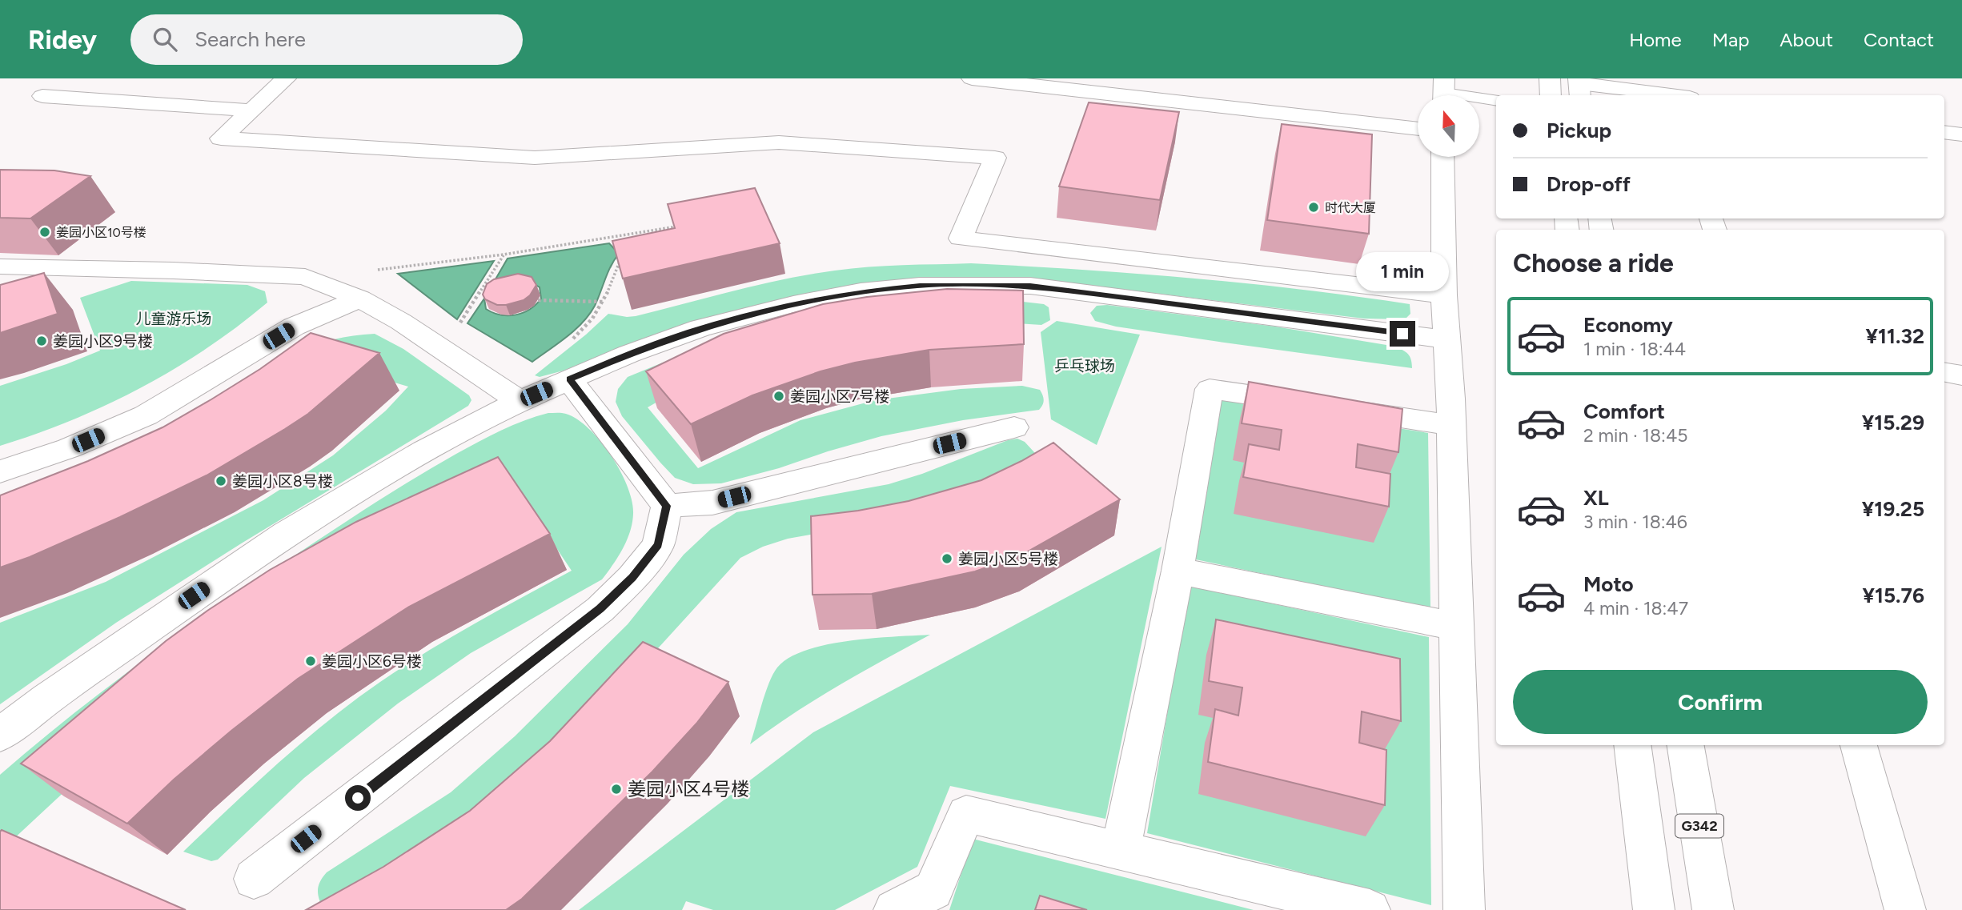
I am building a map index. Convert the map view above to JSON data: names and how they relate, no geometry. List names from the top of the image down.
{
  "streets": {
    "main road": ["G342"]
  },
  "parks": ["儿童游乐场", "乒乓球场"],
  "places": [
    "时代大厦",
    "姜园小区10号楼",
    "姜园小区9号楼",
    "姜园小区7号楼",
    "姜园小区8号楼",
    "姜园小区5号楼",
    "姜园小区6号楼",
    "姜园小区4号楼"
  ],
  "north": "top",
  "page": {
    "header": "Ridey",
    "search": "Search here",
    "nav": [
      "Home",
      "Map",
      "About",
      "Contact"
    ],
    "banner": ["Pickup", "Drop-off"],
    "heading": "Choose a ride",
    "bubble": "1 min",
    "list": [
      {
        "name": "Economy",
        "note": "1 min · 18:44",
        "value": "¥11.32"
      },
      {
        "name": "Comfort",
        "note": "2 min · 18:45",
        "value": "¥15.29"
      },
      {
        "name": "XL",
        "note": "3 min · 18:46",
        "value": "¥19.25"
      },
      {
        "name": "Moto",
        "note": "4 min · 18:47",
        "value": "¥15.76"
      }
    ],
    "buttons": "Confirm"
  }
}
